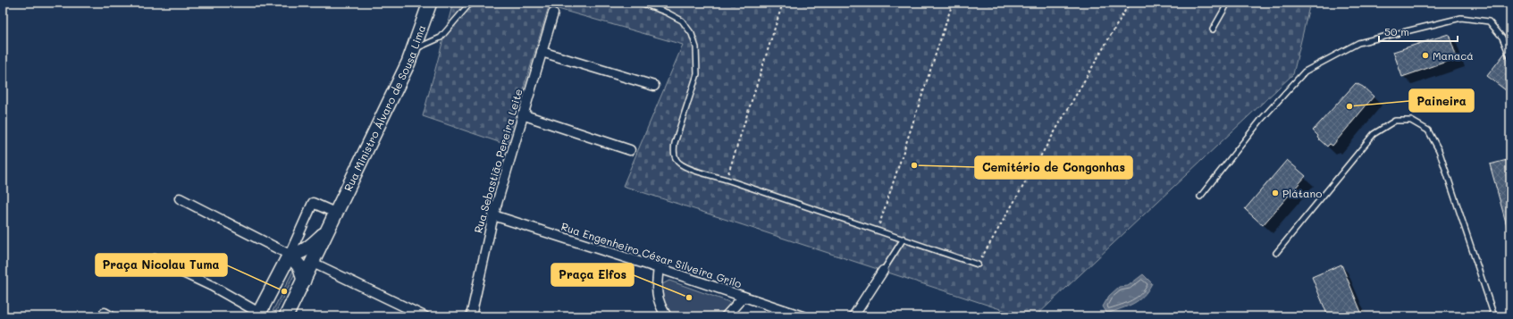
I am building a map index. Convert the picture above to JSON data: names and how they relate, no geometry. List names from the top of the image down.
{
  "streets": {
    "main road": ["Rua Ministro Álvaro de Sousa Lima"],
    "street": ["Rua Sebastião Pereira Leite", "Rua Engenheiro César Silveira Grilo"]
  },
  "crossings": [
    ["Rua Sebastião Pereira Leite", "Rua Engenheiro César Silveira Grilo"]
  ],
  "places": [
    "Manacá",
    "Paineira",
    "Cemitério de Congonhas",
    "Plátano",
    "Praça Nicolau Tuma",
    "Praça Elfos"
  ],
  "scale_bar": "50 m"
}
